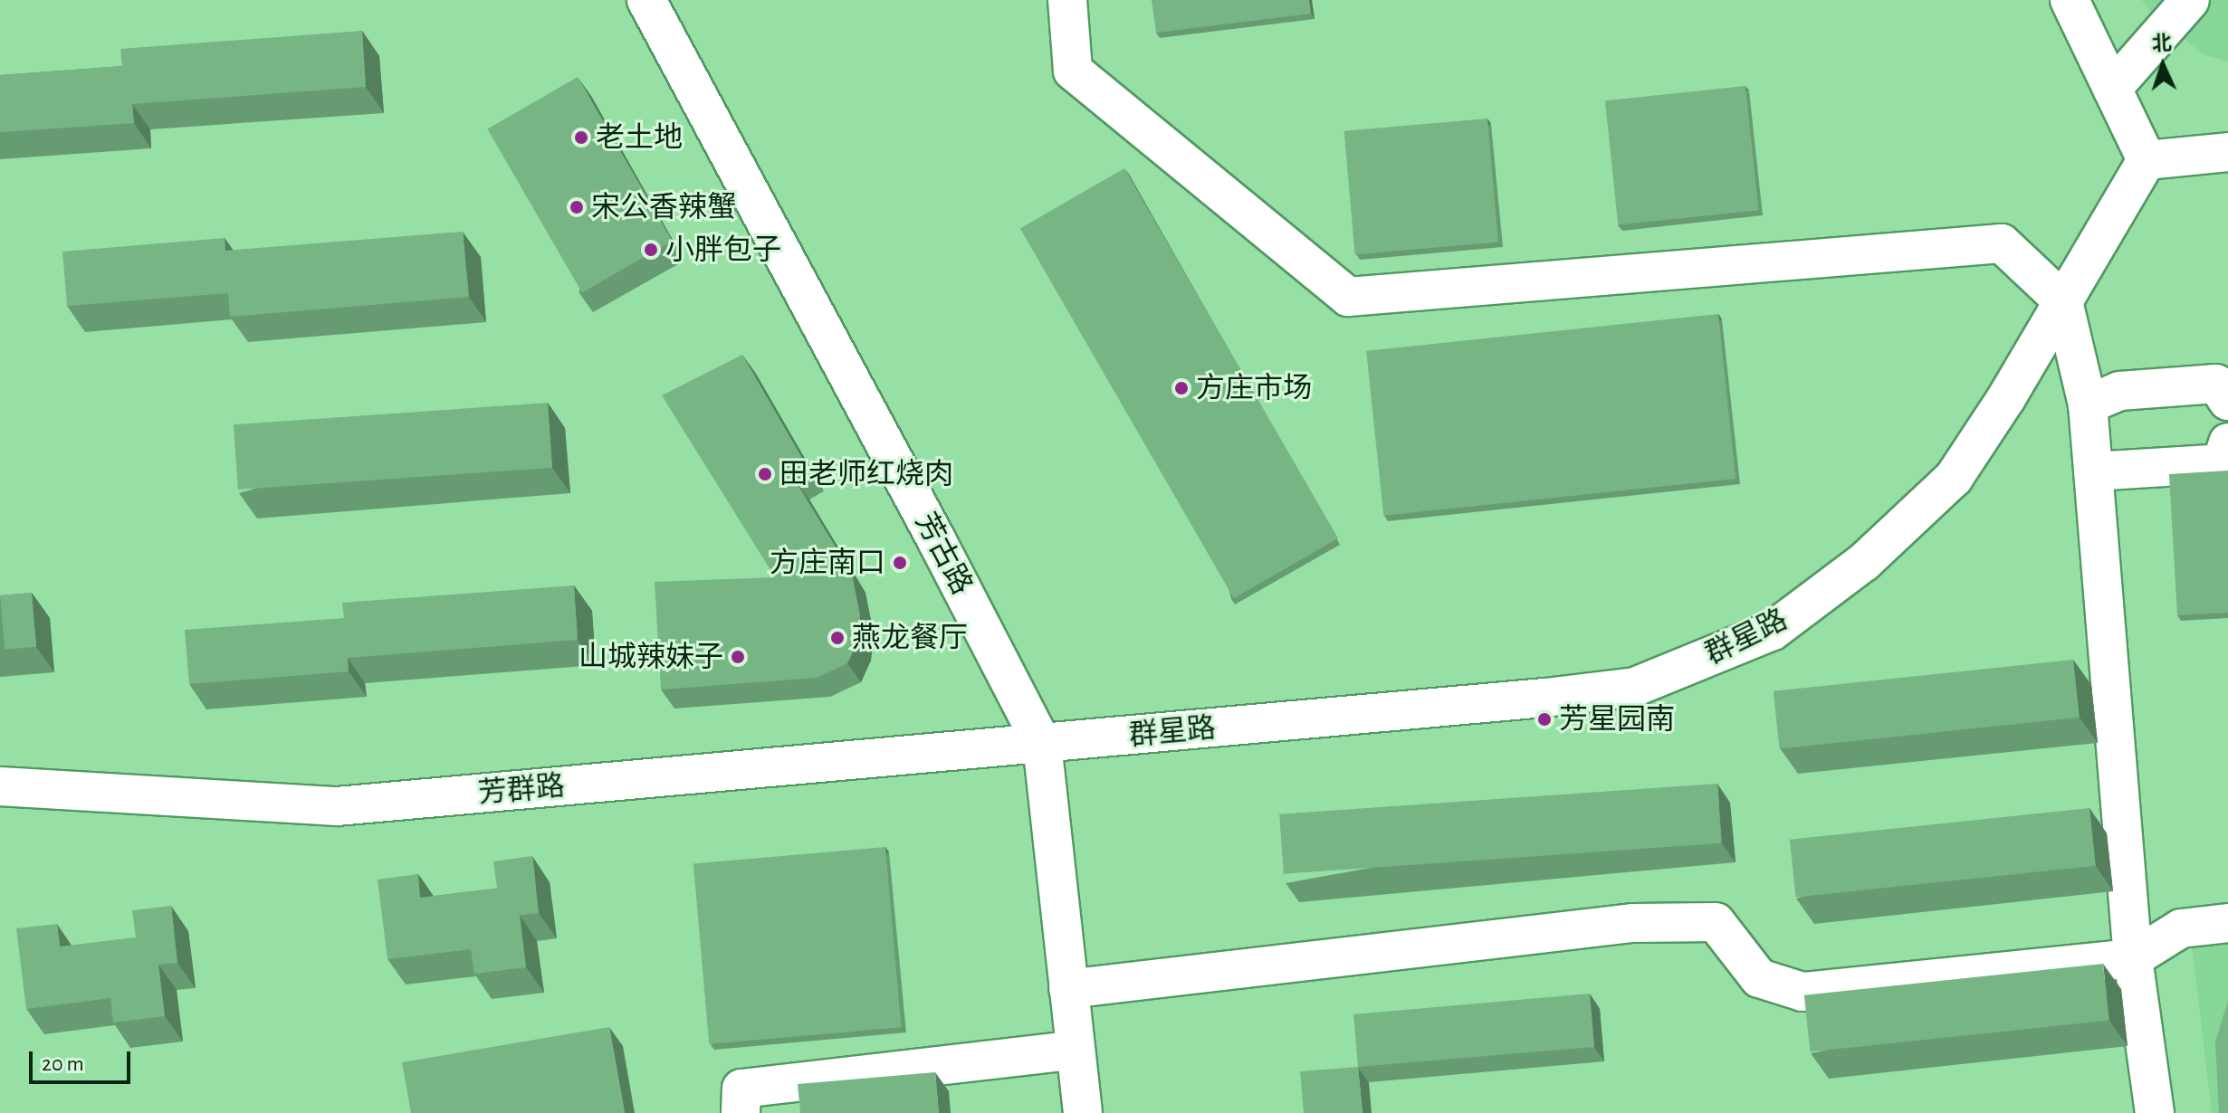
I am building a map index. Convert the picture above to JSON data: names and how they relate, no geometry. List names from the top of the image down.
{
  "streets": {
    "street": ["芳古路", "群星路", "芳群路"]
  },
  "crossings": [
    ["芳古路", "群星路"],
    ["芳古路", "芳群路"],
    ["群星路", "芳群路"]
  ],
  "places": [
    "老土地",
    "宋公香辣蟹",
    "小胖包子",
    "方庄市场",
    "田老师红烧肉",
    "方庄南口",
    "燕龙餐厅",
    "山城辣妹子",
    "芳星园南"
  ],
  "scale_bar": "20 m",
  "north": "top"
}
